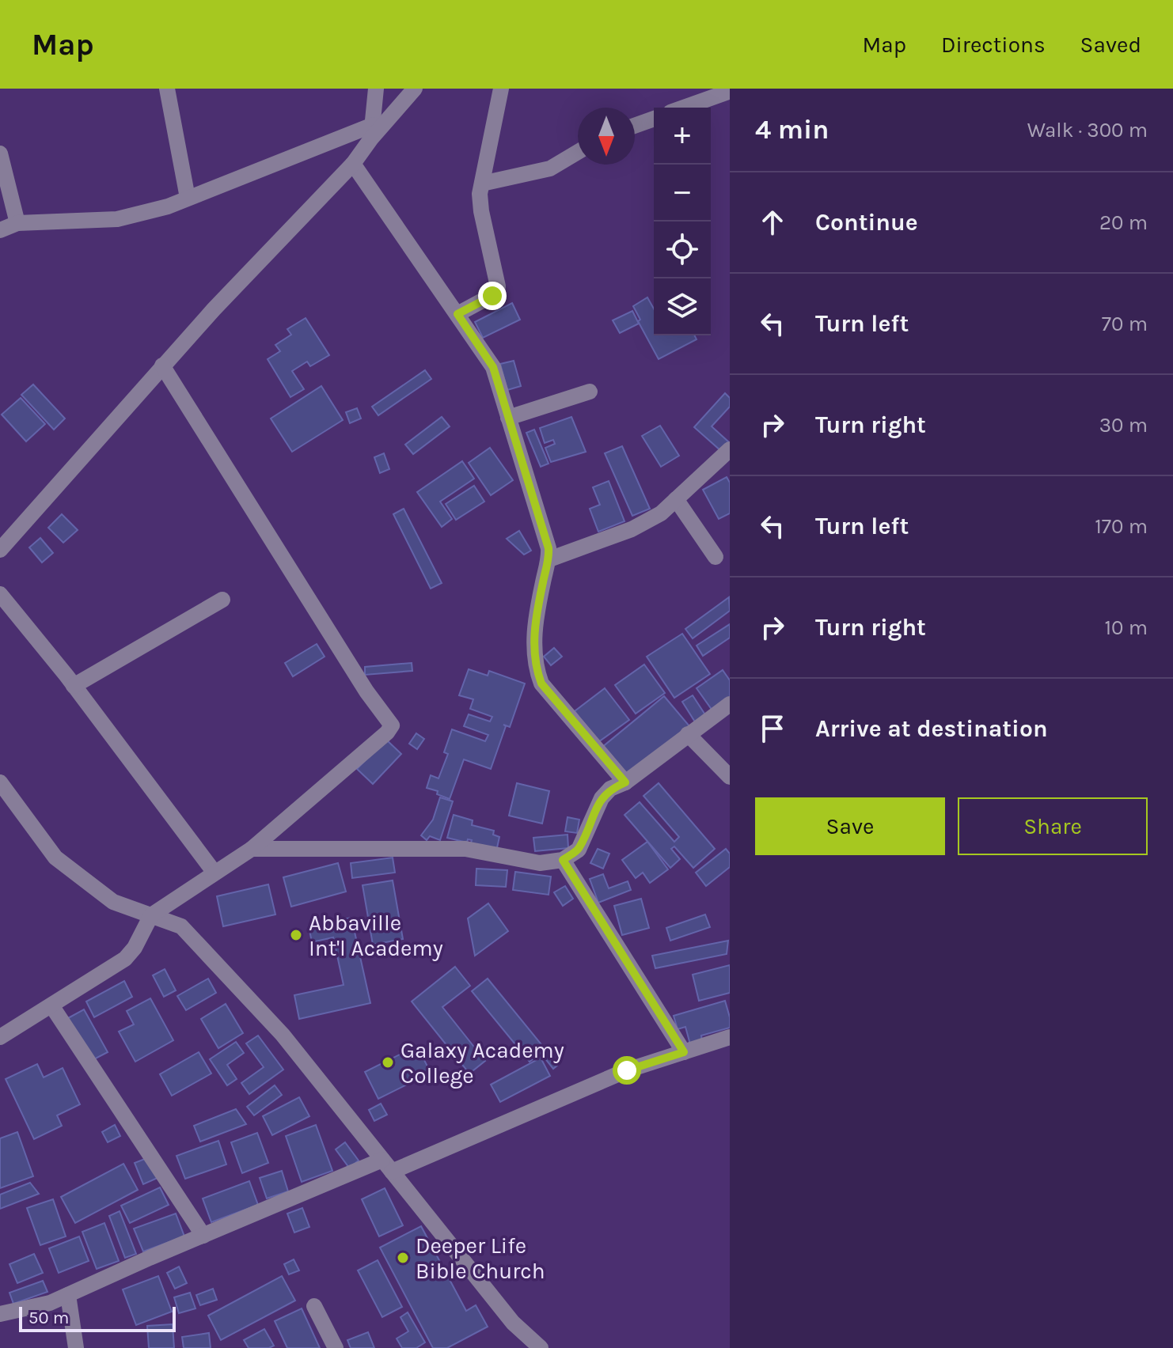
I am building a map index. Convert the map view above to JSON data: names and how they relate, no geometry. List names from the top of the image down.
{
  "places": ["Abbaville Int'l Academy", "Galaxy Academy College", "Deeper Life Bible Church"],
  "scale_bar": "50 m",
  "north": "bottom",
  "page": {
    "header": "Map",
    "nav": ["Map", "Directions", "Saved"],
    "heading": ["4 min", "Walk · 300 m"],
    "map_buttons": ["+", "−"],
    "list": [
      ["Continue", "20 m"],
      ["Turn left", "70 m"],
      ["Turn right", "30 m"],
      ["Turn left", "170 m"],
      ["Turn right", "10 m"],
      "Arrive at destination"
    ],
    "buttons": ["Save", "Share"],
    "scale": "50 m"
  }
}
